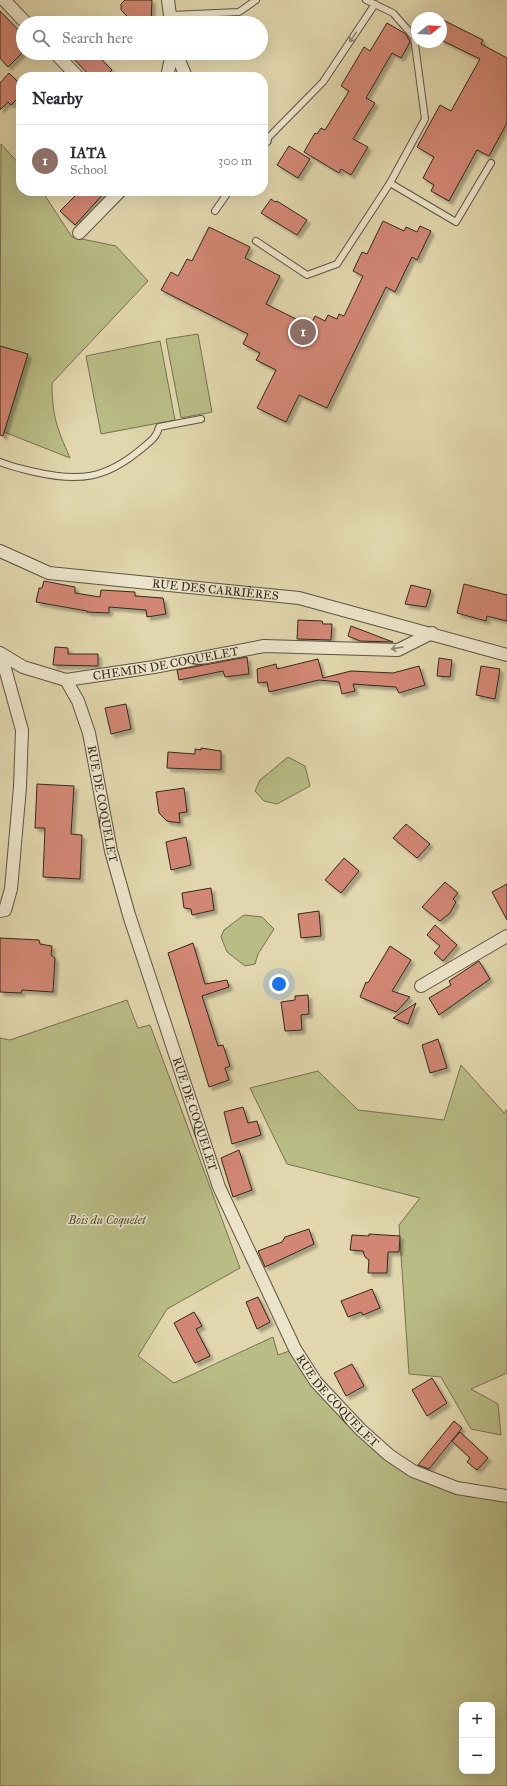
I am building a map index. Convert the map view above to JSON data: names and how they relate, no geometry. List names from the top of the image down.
{
  "streets": {
    "street": ["RUE DES CARRIÈRES", "CHEMIN DE COQUELET", "RUE DE COQUELET"]
  },
  "crossings": [
    ["RUE DES CARRIÈRES", "CHEMIN DE COQUELET"],
    ["CHEMIN DE COQUELET", "RUE DE COQUELET"]
  ],
  "one_way": ["CHEMIN DE COQUELET"],
  "parks": ["Bois du Coquelet"],
  "north": "right",
  "page": {
    "search": "Search here",
    "heading": "Nearby",
    "list": [
      {
        "mark": "1",
        "name": "IATA",
        "note": "School",
        "value": "300 m"
      }
    ],
    "pins": "1",
    "map_buttons": ["+", "−"]
  }
}
